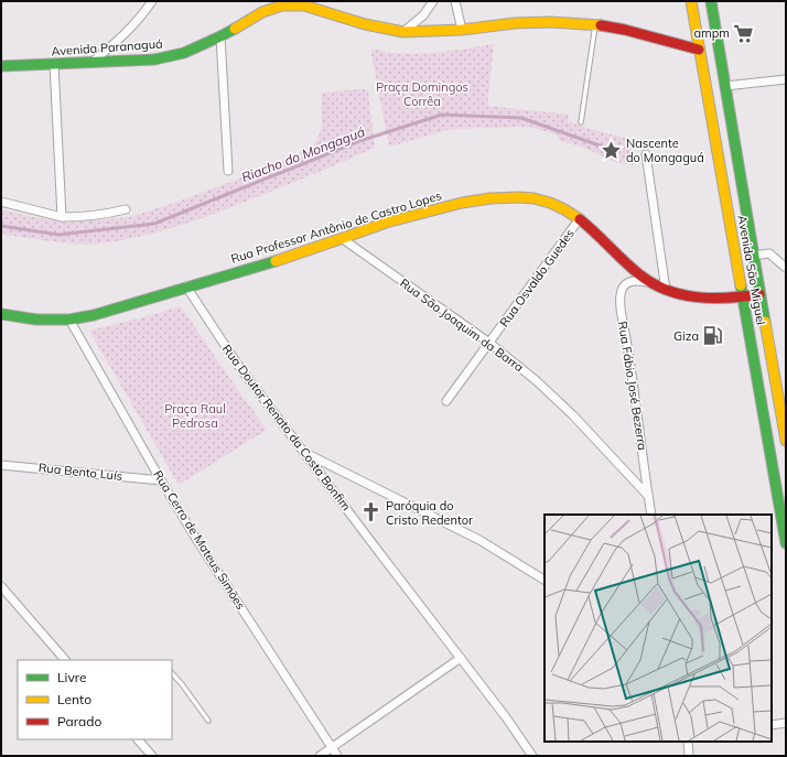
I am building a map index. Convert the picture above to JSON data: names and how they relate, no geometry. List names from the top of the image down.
{
  "streets": {
    "main road": ["Avenida Paranaguá", "Rua Professor Antônio de Castro Lopes", "Avenida São Miguel"],
    "street": [
      "Rua Osvaldo Guedes",
      "Rua São Joaquim da Barra",
      "Rua Fábio José Bezerra",
      "Rua Doutor Renato da Costa Bonfim",
      "Rua Bento Luís",
      "Rua Cerro de Mateus Simões"
    ]
  },
  "crossings": [
    ["Avenida Paranaguá", "Avenida São Miguel"],
    ["Rua Professor Antônio de Castro Lopes", "Avenida São Miguel"],
    ["Rua Professor Antônio de Castro Lopes", "Rua Osvaldo Guedes"],
    ["Rua Professor Antônio de Castro Lopes", "Rua São Joaquim da Barra"],
    ["Rua Professor Antônio de Castro Lopes", "Rua Fábio José Bezerra"],
    ["Rua Professor Antônio de Castro Lopes", "Rua Doutor Renato da Costa Bonfim"],
    ["Rua Professor Antônio de Castro Lopes", "Rua Cerro de Mateus Simões"],
    ["Rua Osvaldo Guedes", "Rua São Joaquim da Barra"],
    ["Rua São Joaquim da Barra", "Rua Fábio José Bezerra"],
    ["Rua Bento Luís", "Rua Cerro de Mateus Simões"]
  ],
  "water": ["Riacho do Mongaguá"],
  "parks": ["Praça Domingos Corrêa", "Praça Raul Pedrosa"],
  "places": {
    "supermarket": ["ampm"],
    "place": ["Nascente do Mongaguá"],
    "fuel station": ["Giza"],
    "church": ["Paróquia do Cristo Redentor"]
  },
  "legend": ["Livre", "Lento", "Parado"]
}
